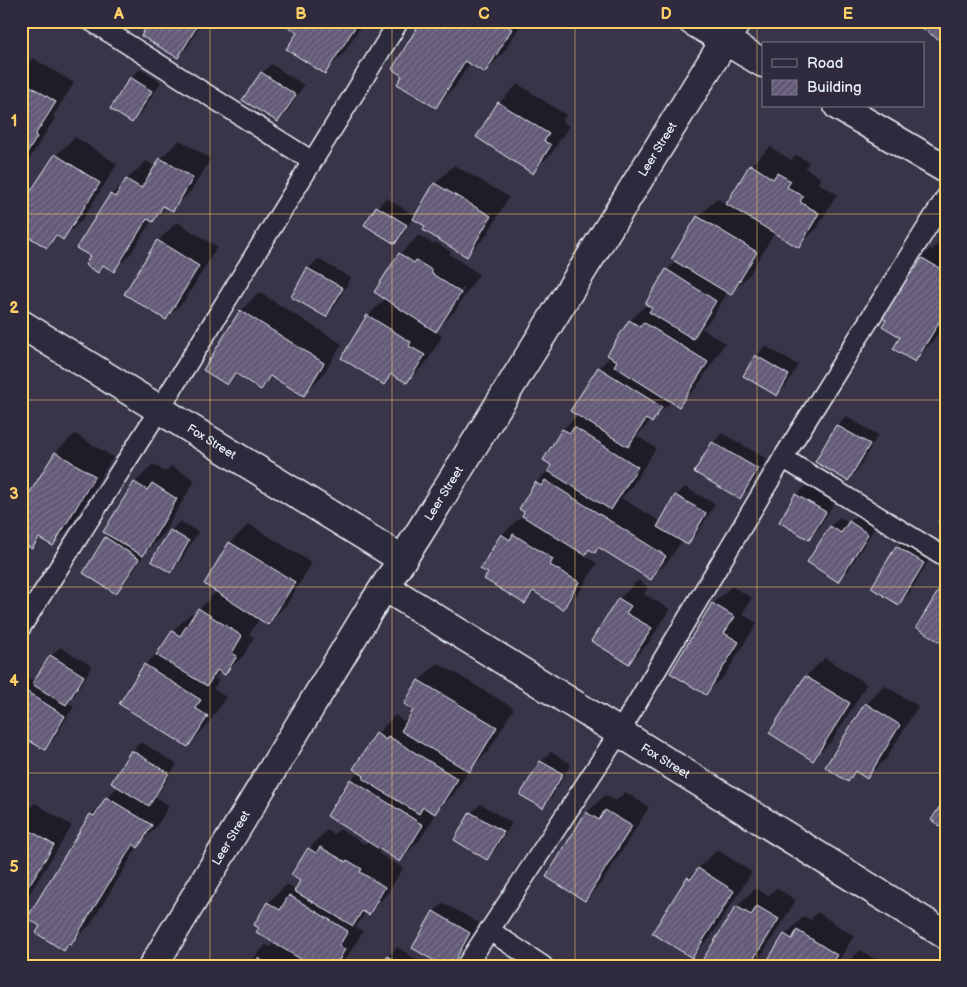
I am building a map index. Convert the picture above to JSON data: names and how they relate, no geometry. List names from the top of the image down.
{
  "streets": {
    "street": ["Leer Street", "Fox Street"]
  },
  "crossings": [
    ["Leer Street", "Fox Street"]
  ],
  "legend": ["Road", "Building"],
  "grid": {
    "columns": [
      "A",
      "B",
      "C",
      "D",
      "E"
    ],
    "rows": [
      "1",
      "2",
      "3",
      "4",
      "5"
    ]
  }
}
